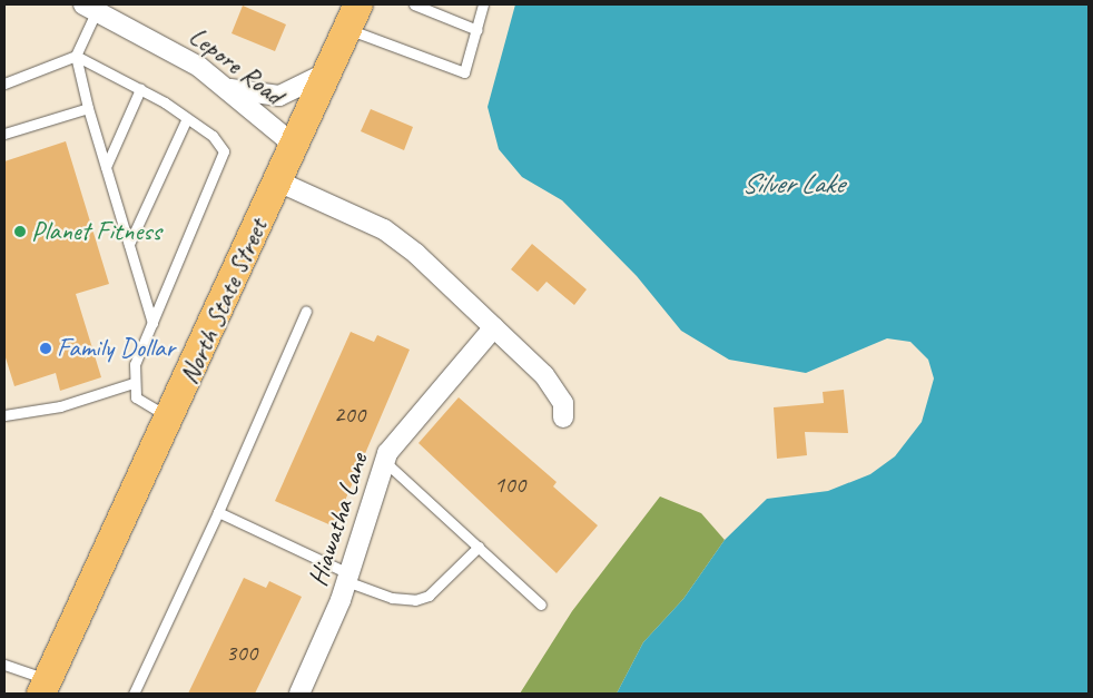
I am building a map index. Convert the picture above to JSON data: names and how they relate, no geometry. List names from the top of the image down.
{
  "streets": {
    "main road": ["North State Street"],
    "street": ["Lepore Road", "Hiawatha Lane"]
  },
  "crossings": [
    ["Lepore Road", "North State Street"]
  ],
  "water": ["Silver Lake"],
  "places": ["Planet Fitness", "Family Dollar"],
  "house_numbers": ["200", "100", "300"]
}
